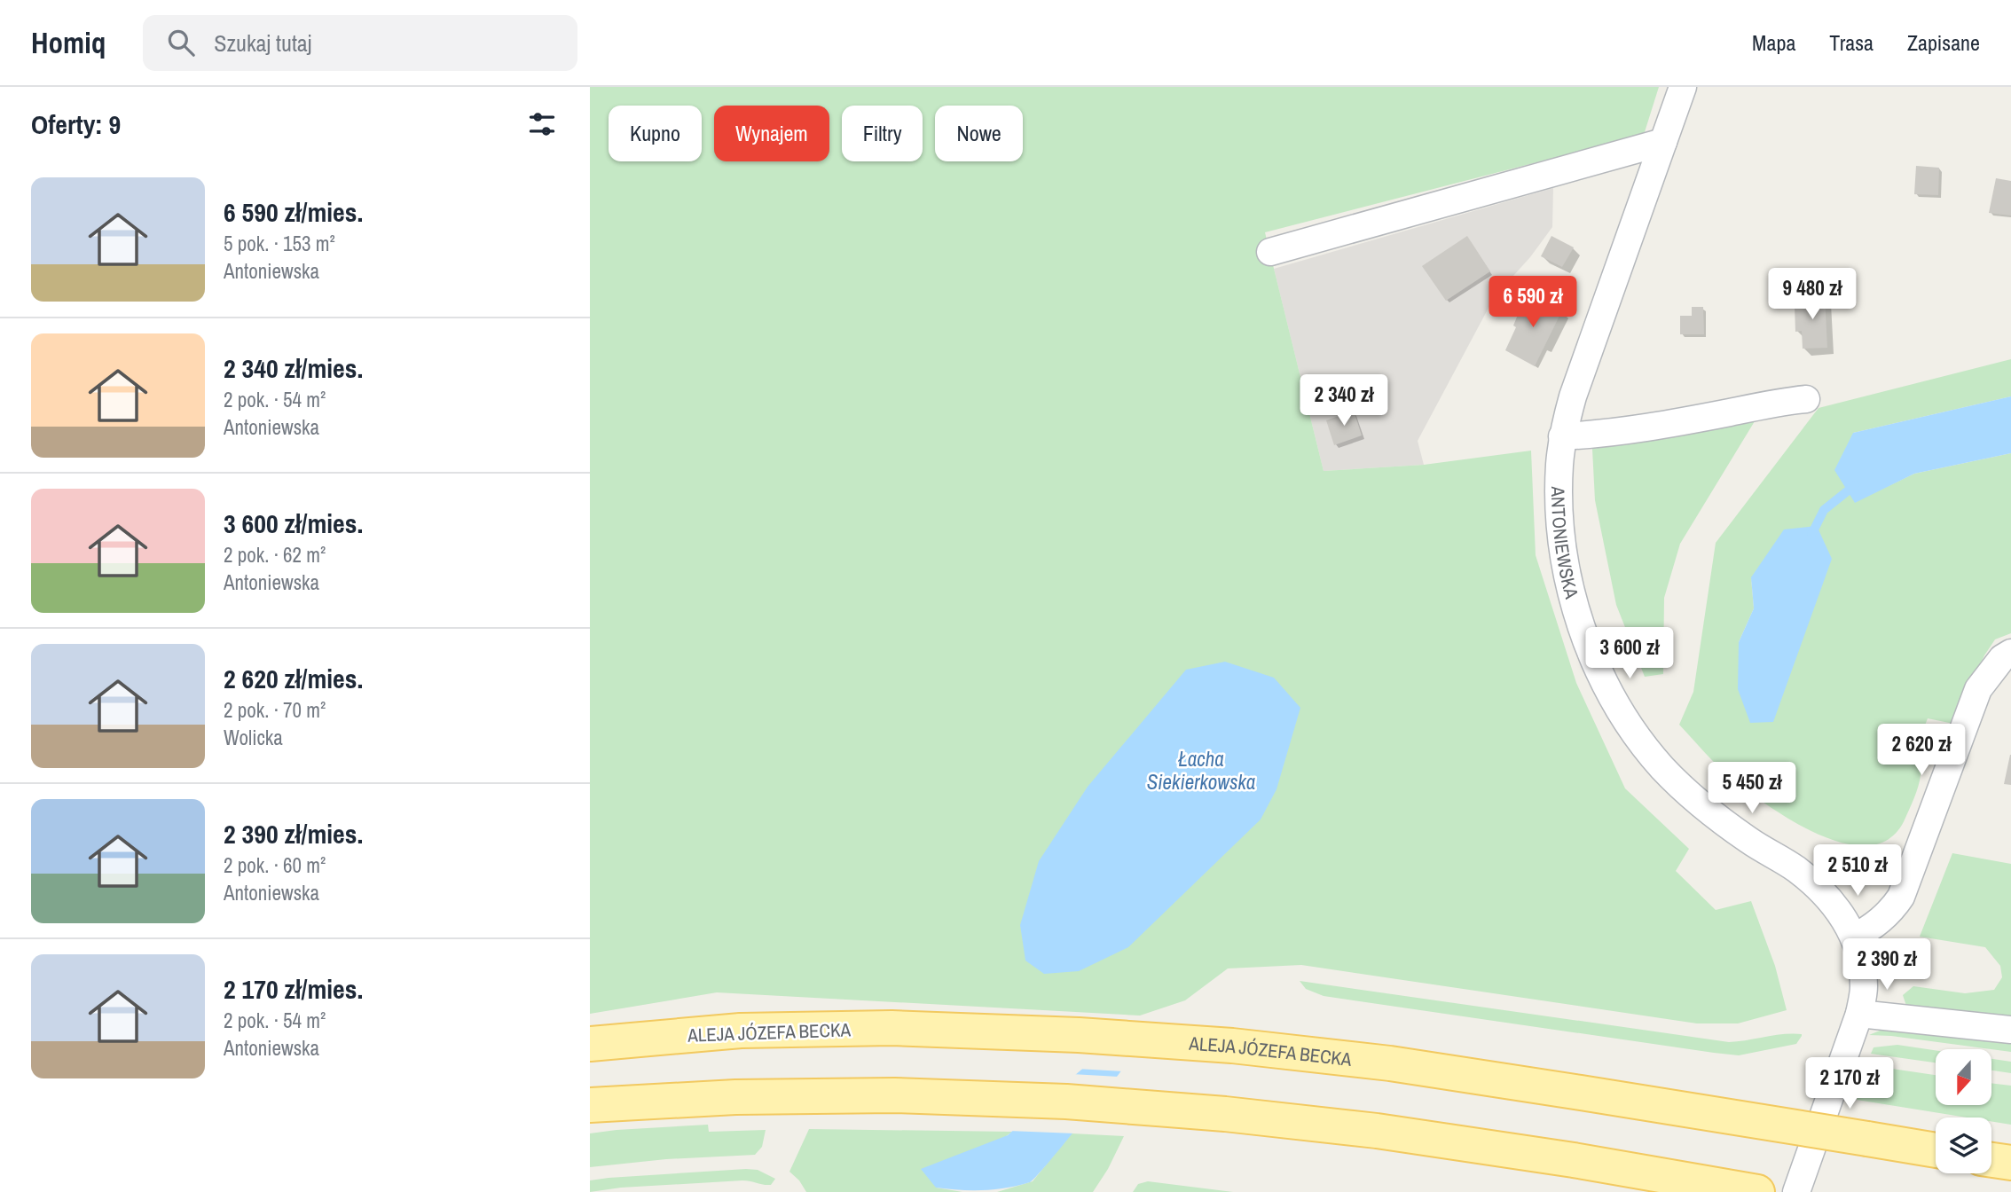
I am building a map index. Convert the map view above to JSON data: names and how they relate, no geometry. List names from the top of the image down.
{
  "streets": {
    "main road": ["ALEJA JÓZEFA BECKA"],
    "street": ["ANTONIEWSKA"]
  },
  "water": ["Łacha Siekierkowska"],
  "north": "bottom",
  "page": {
    "header": "Homiq",
    "search": "Szukaj tutaj",
    "nav": ["Mapa", "Trasa", "Zapisane"],
    "heading": "Oferty: 9",
    "chip": [
      "Kupno",
      "Wynajem",
      "Filtry",
      "Nowe"
    ],
    "list": [
      {
        "name": "6 590 zł/mies.",
        "note": "5 pok. · 153 m² · Antoniewska"
      },
      {
        "name": "2 340 zł/mies.",
        "note": "2 pok. · 54 m² · Antoniewska"
      },
      {
        "name": "3 600 zł/mies.",
        "note": "2 pok. · 62 m² · Antoniewska"
      },
      {
        "name": "2 620 zł/mies.",
        "note": "2 pok. · 70 m² · Wolicka"
      },
      {
        "name": "2 390 zł/mies.",
        "note": "2 pok. · 60 m² · Antoniewska"
      },
      {
        "name": "2 170 zł/mies.",
        "note": "2 pok. · 54 m² · Antoniewska"
      }
    ],
    "price": [
      "9 480 zł",
      "6 590 zł",
      "2 340 zł",
      "3 600 zł",
      "2 620 zł",
      "5 450 zł",
      "2 510 zł",
      "2 390 zł",
      "2 170 zł"
    ]
  }
}
